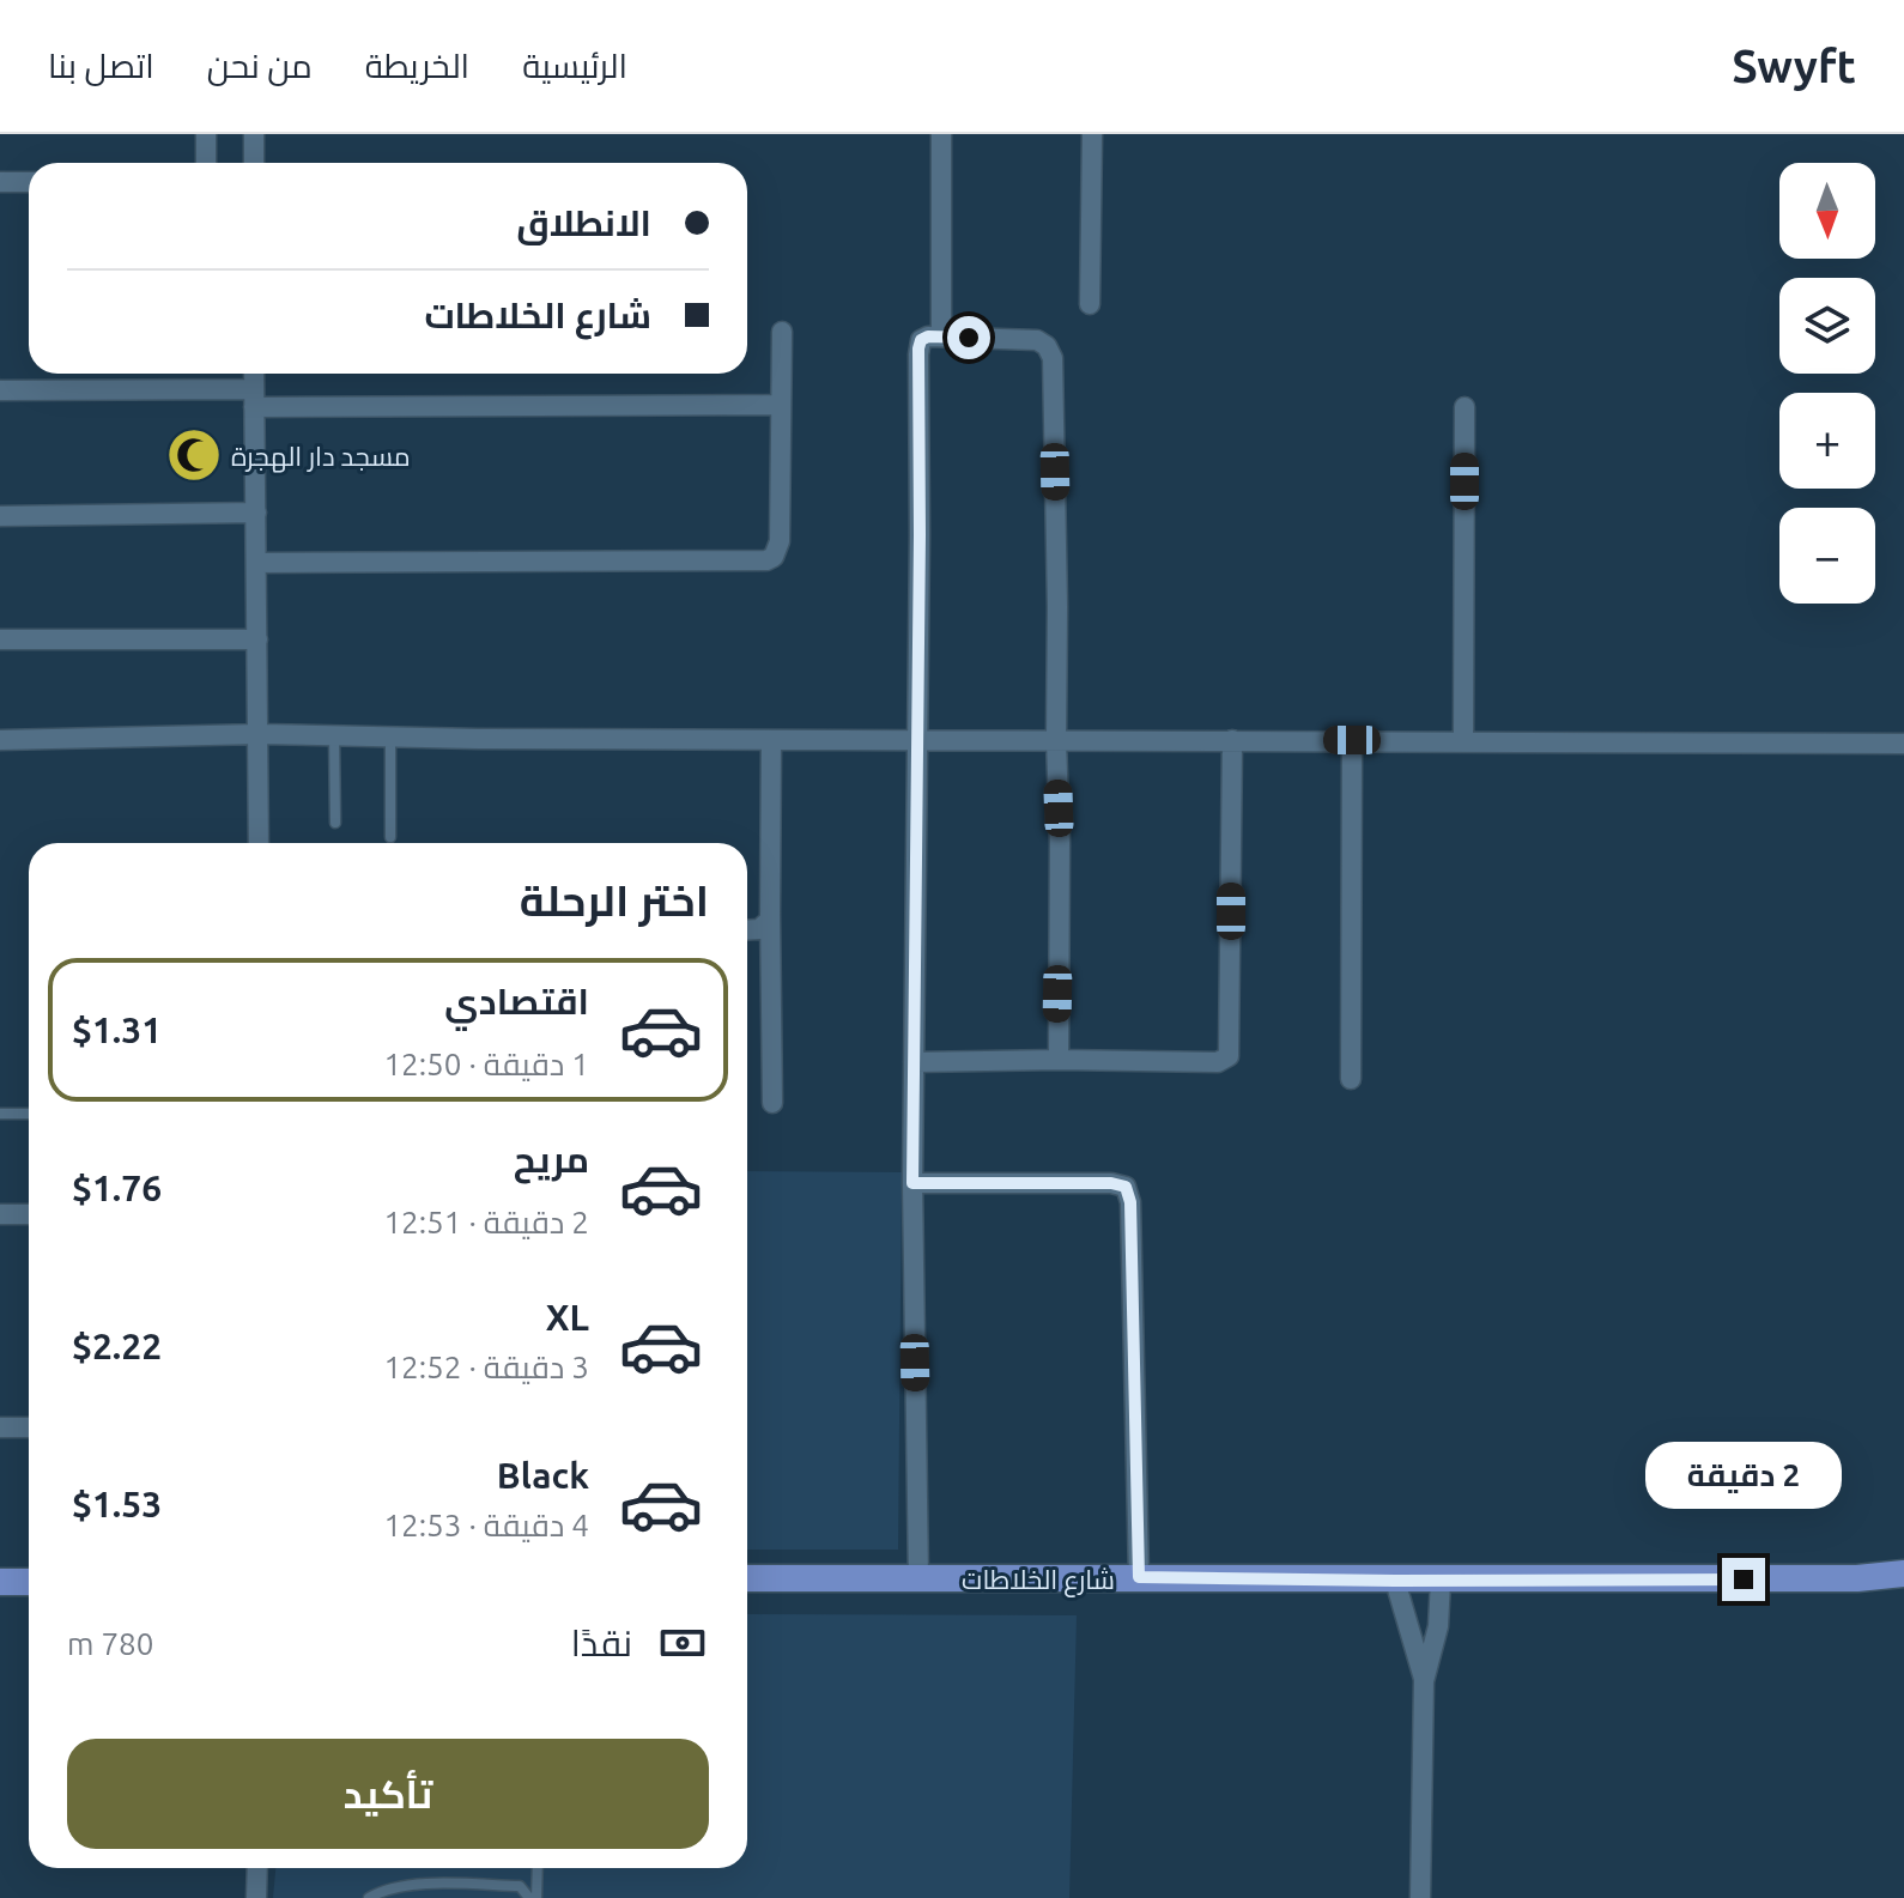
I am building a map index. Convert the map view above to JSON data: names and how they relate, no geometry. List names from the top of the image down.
{
  "streets": {
    "main road": ["شارع الخلاطات"]
  },
  "places": {
    "mosque": ["مسجد دار الهجرة"]
  },
  "north": "bottom",
  "page": {
    "header": "Swyft",
    "nav": [
      "الرئيسية",
      "الخريطة",
      "من نحن",
      "اتصل بنا"
    ],
    "map_buttons": ["+", "−"],
    "banner": ["الانطلاق", "شارع الخلاطات"],
    "heading": "اختر الرحلة",
    "list": [
      {
        "name": "اقتصادي",
        "note": "1 دقيقة · 12:50",
        "value": "$1.31"
      },
      {
        "name": "مريح",
        "note": "2 دقيقة · 12:51",
        "value": "$1.76"
      },
      {
        "name": "XL",
        "note": "3 دقيقة · 12:52",
        "value": "$2.22"
      },
      {
        "name": "Black",
        "note": "4 دقيقة · 12:53",
        "value": "$1.53"
      }
    ],
    "bubble": "2 دقيقة",
    "pay": ["نقدًا", "780 m"],
    "buttons": "تأكيد"
  }
}
